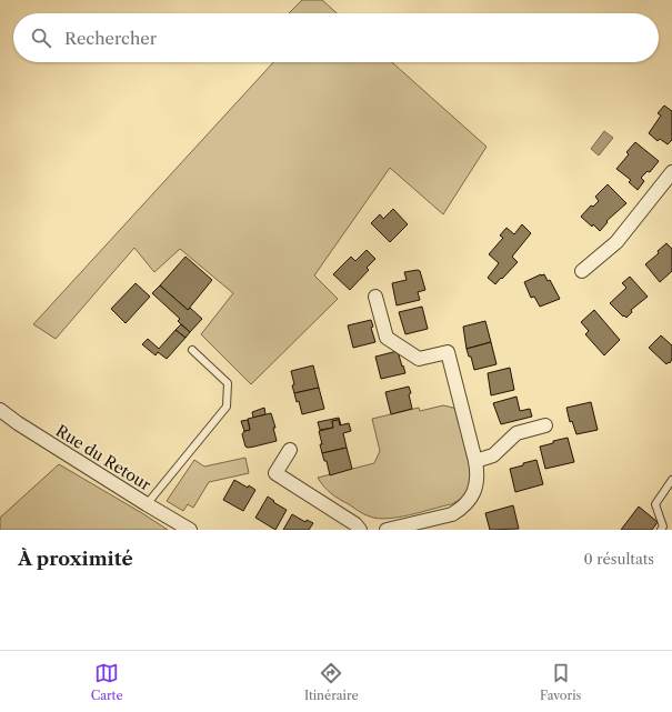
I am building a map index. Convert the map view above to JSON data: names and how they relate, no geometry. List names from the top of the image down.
{
  "streets": {
    "street": ["Rue du Retour"]
  },
  "page": {
    "search": "Rechercher",
    "heading": ["À proximité", "0 résultats"],
    "nav": ["Carte", "Itinéraire", "Favoris"]
  }
}
